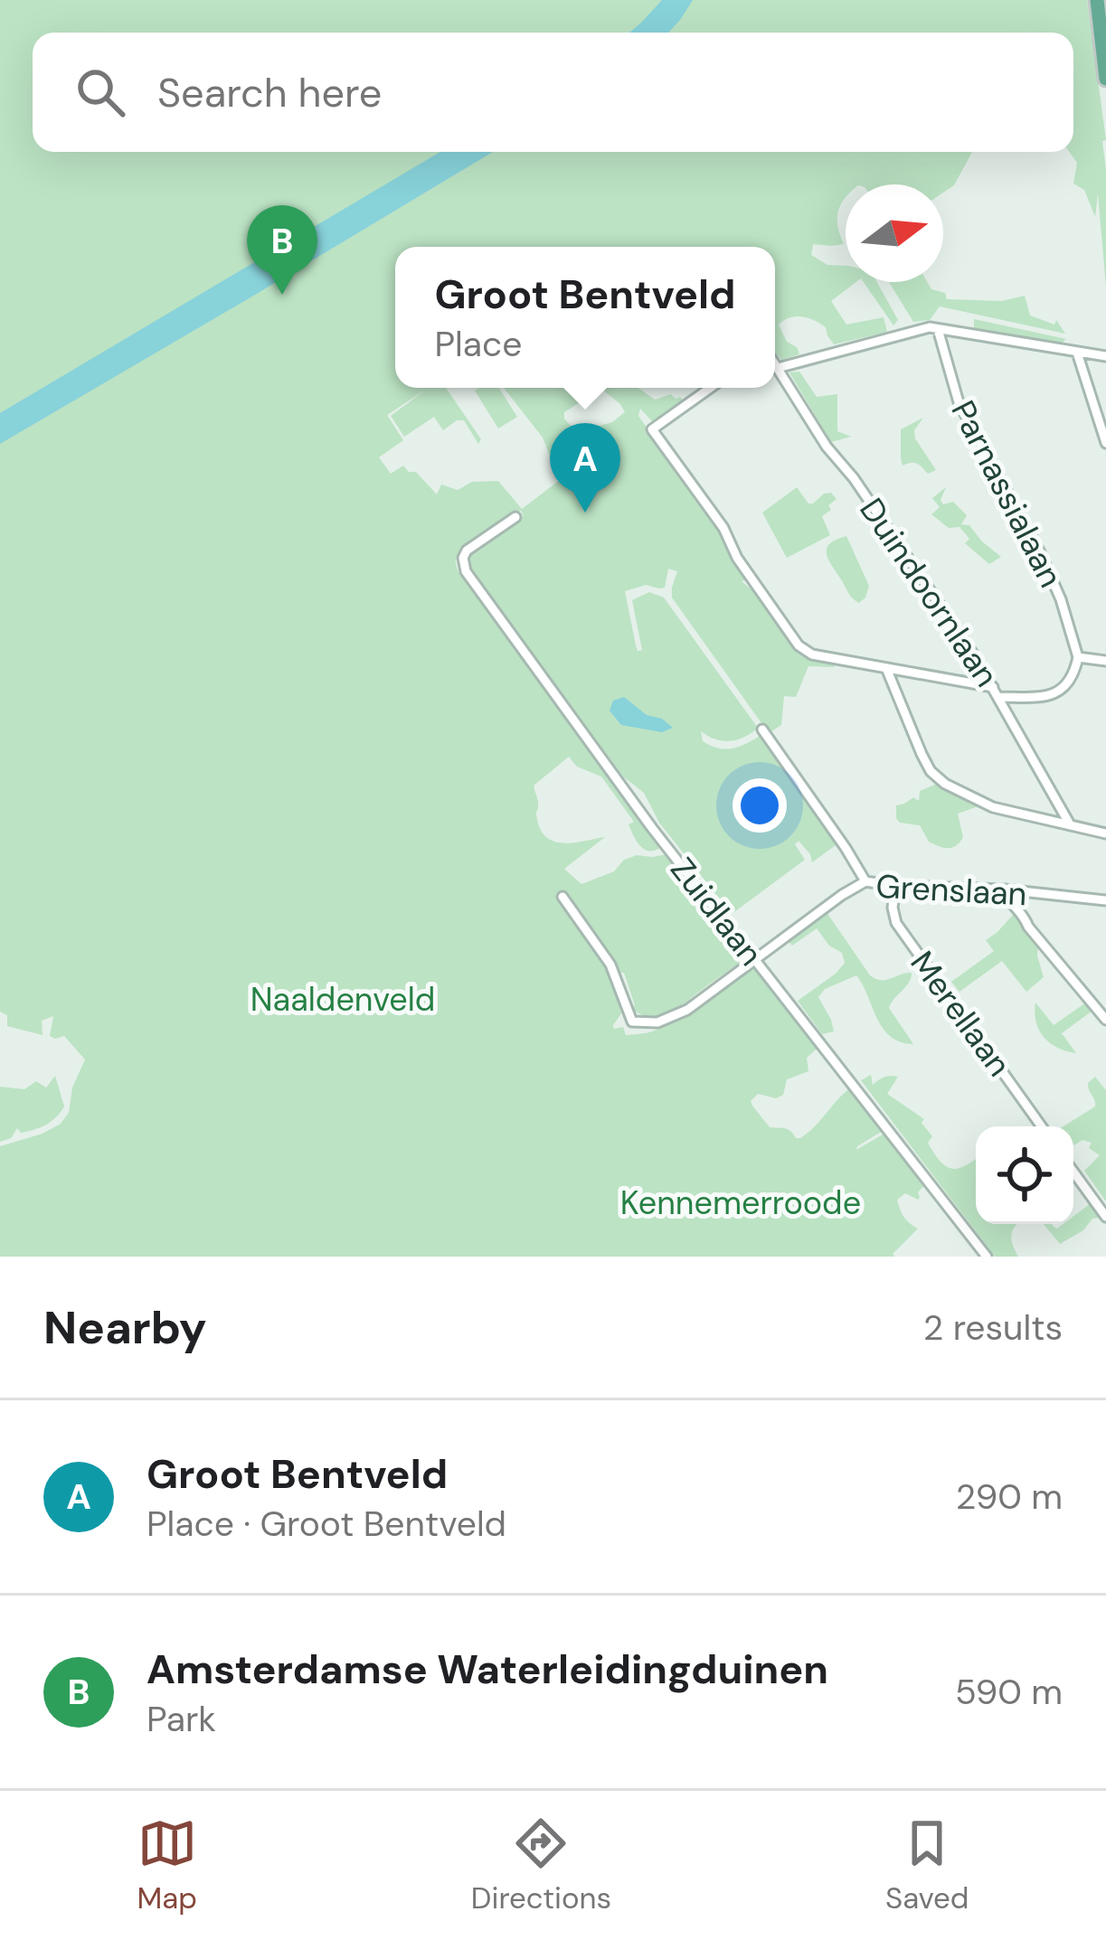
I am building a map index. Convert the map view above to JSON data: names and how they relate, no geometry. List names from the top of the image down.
{
  "streets": {
    "street": [
      "Parnassialaan",
      "Duindoornlaan",
      "Grenslaan",
      "Zuidlaan",
      "Merellaan"
    ]
  },
  "crossings": [
    ["Grenslaan", "Zuidlaan"],
    ["Grenslaan", "Merellaan"]
  ],
  "parks": ["Naaldenveld", "Kennemerroode"],
  "north": "right",
  "page": {
    "search": "Search here",
    "pins": ["B", "A"],
    "popup": ["Groot Bentveld", "Place"],
    "heading": ["Nearby", "2 results"],
    "list": [
      {
        "mark": "A",
        "name": "Groot Bentveld",
        "note": "Place · Groot Bentveld",
        "value": "290 m"
      },
      {
        "mark": "B",
        "name": "Amsterdamse Waterleidingduinen",
        "note": "Park",
        "value": "590 m"
      }
    ],
    "nav": ["Map", "Directions", "Saved"]
  }
}
